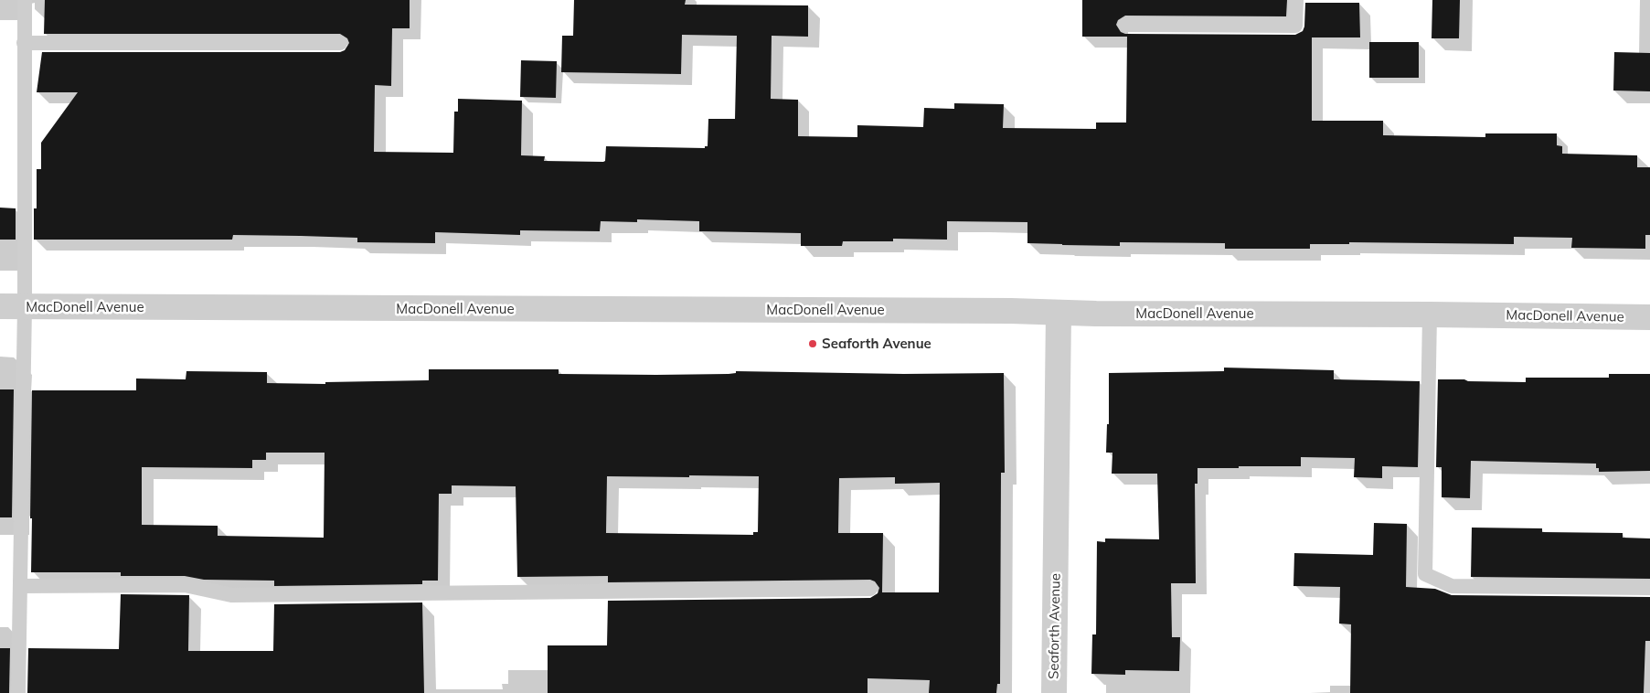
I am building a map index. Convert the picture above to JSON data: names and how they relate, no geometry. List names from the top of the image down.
{
  "streets": {
    "street": ["MacDonell Avenue", "Seaforth Avenue"]
  },
  "crossings": [
    ["MacDonell Avenue", "Seaforth Avenue"]
  ],
  "places": ["Seaforth Avenue"]
}
